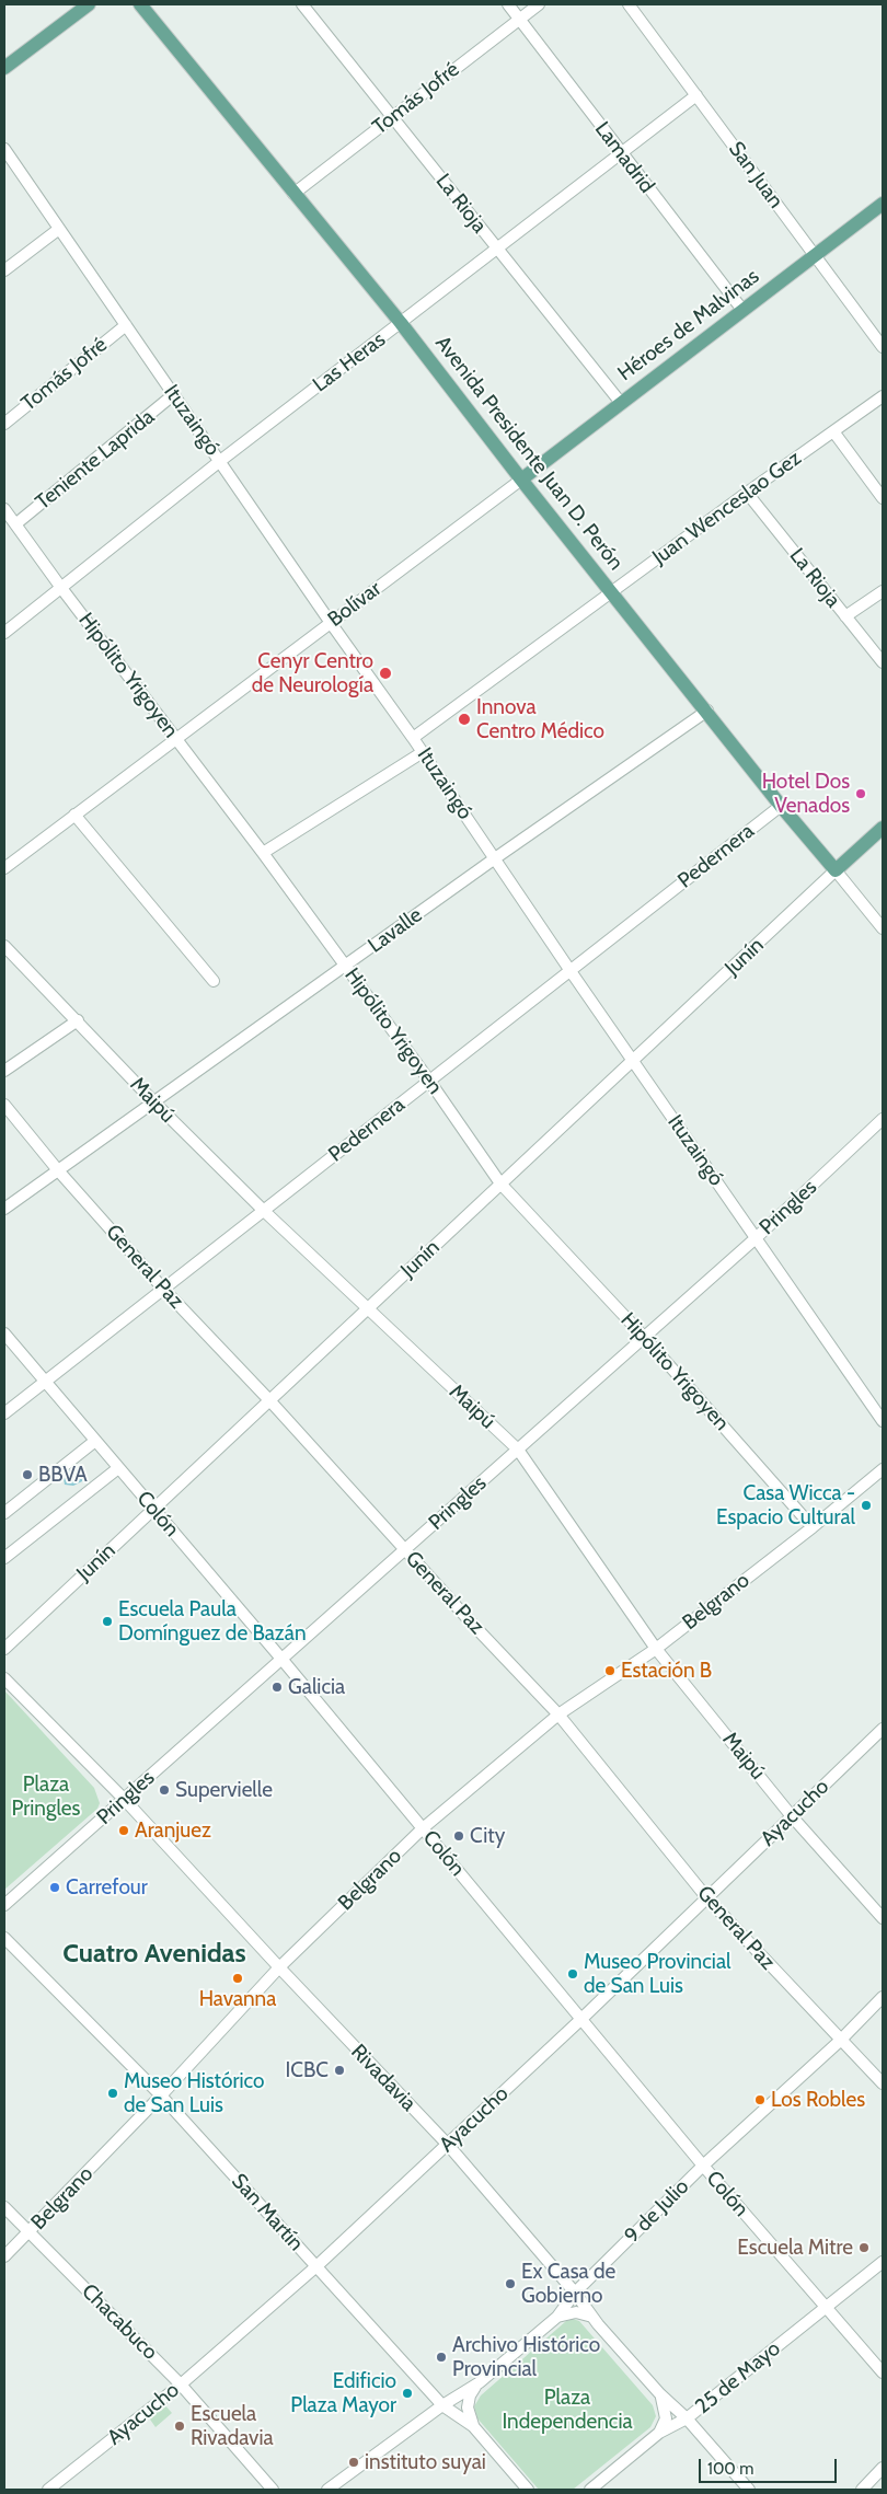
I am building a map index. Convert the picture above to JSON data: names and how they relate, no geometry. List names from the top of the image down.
{
  "streets": {
    "main road": ["Héroes de Malvinas", "Avenida Presidente Juan D. Perón"],
    "street": [
      "Tomás Jofré",
      "Lamadrid",
      "San Juan",
      "La Rioja",
      "Las Heras",
      "Ituzaingó",
      "Teniente Laprida",
      "Juan Wenceslao Gez",
      "Bolívar",
      "Hipólito Yrigoyen",
      "Pedernera",
      "Lavalle",
      "Junín",
      "Maipú",
      "Pringles",
      "General Paz",
      "Colón",
      "Belgrano",
      "Ayacucho",
      "Rivadavia",
      "9 de Julio",
      "San Martín",
      "Chacabuco",
      "25 de Mayo"
    ]
  },
  "crossings": [
    ["Tomás Jofré", "Lamadrid"],
    ["Tomás Jofré", "La Rioja"],
    ["Tomás Jofré", "Ituzaingó"],
    ["Tomás Jofré", "Avenida Presidente Juan D. Perón"],
    ["Lamadrid", "Héroes de Malvinas"],
    ["Lamadrid", "Las Heras"],
    ["San Juan", "Héroes de Malvinas"],
    ["San Juan", "Las Heras"],
    ["La Rioja", "Héroes de Malvinas"],
    ["La Rioja", "Las Heras"],
    ["La Rioja", "Juan Wenceslao Gez"],
    ["Héroes de Malvinas", "Avenida Presidente Juan D. Perón"],
    ["Héroes de Malvinas", "Bolívar"],
    ["Las Heras", "Ituzaingó"],
    ["Las Heras", "Avenida Presidente Juan D. Perón"],
    ["Las Heras", "Hipólito Yrigoyen"],
    ["Ituzaingó", "Teniente Laprida"],
    ["Ituzaingó", "Juan Wenceslao Gez"],
    ["Ituzaingó", "Bolívar"],
    ["Ituzaingó", "Pedernera"],
    ["Ituzaingó", "Lavalle"],
    ["Ituzaingó", "Junín"],
    ["Ituzaingó", "Pringles"],
    ["Avenida Presidente Juan D. Perón", "Juan Wenceslao Gez"],
    ["Avenida Presidente Juan D. Perón", "Bolívar"],
    ["Avenida Presidente Juan D. Perón", "Pedernera"],
    ["Avenida Presidente Juan D. Perón", "Lavalle"],
    ["Avenida Presidente Juan D. Perón", "Junín"],
    ["Teniente Laprida", "Hipólito Yrigoyen"],
    ["Bolívar", "Hipólito Yrigoyen"],
    ["Hipólito Yrigoyen", "Pedernera"],
    ["Hipólito Yrigoyen", "Lavalle"],
    ["Hipólito Yrigoyen", "Junín"],
    ["Hipólito Yrigoyen", "Pringles"],
    ["Hipólito Yrigoyen", "Belgrano"],
    ["Pedernera", "Maipú"],
    ["Pedernera", "General Paz"],
    ["Pedernera", "Colón"],
    ["Lavalle", "Maipú"],
    ["Lavalle", "General Paz"],
    ["Junín", "Maipú"],
    ["Junín", "General Paz"],
    ["Junín", "Colón"],
    ["Maipú", "Pringles"],
    ["Maipú", "Belgrano"],
    ["Maipú", "Ayacucho"],
    ["Pringles", "General Paz"],
    ["Pringles", "Colón"],
    ["Pringles", "Rivadavia"],
    ["General Paz", "Belgrano"],
    ["General Paz", "Ayacucho"],
    ["General Paz", "9 de Julio"],
    ["Colón", "Belgrano"],
    ["Colón", "Ayacucho"],
    ["Colón", "9 de Julio"],
    ["Colón", "25 de Mayo"],
    ["Belgrano", "Rivadavia"],
    ["Belgrano", "San Martín"],
    ["Belgrano", "Chacabuco"],
    ["Ayacucho", "Rivadavia"],
    ["Ayacucho", "San Martín"],
    ["Ayacucho", "Chacabuco"],
    ["Rivadavia", "9 de Julio"],
    ["Rivadavia", "25 de Mayo"],
    ["9 de Julio", "San Martín"]
  ],
  "districts": ["Cuatro Avenidas"],
  "parks": ["Plaza Pringles", "Plaza Independencia"],
  "places": [
    "Cenyr Centro de Neurología",
    "Innova Centro Médico",
    "Hotel Dos Venados",
    "BBVA",
    "Casa Wicca - Espacio Cultural",
    "Escuela Paula Domínguez de Bazán",
    "Estación B",
    "Galicia",
    "Supervielle",
    "Aranjuez",
    "City",
    "Carrefour",
    "Museo Provincial de San Luis",
    "Havanna",
    "ICBC",
    "Museo Histórico de San Luis",
    "Los Robles",
    "Escuela Mitre",
    "Ex Casa de Gobierno",
    "Archivo Histórico Provincial",
    "Edificio Plaza Mayor",
    "Escuela Rivadavia",
    "instituto suyai"
  ],
  "scale_bar": "100 m"
}
